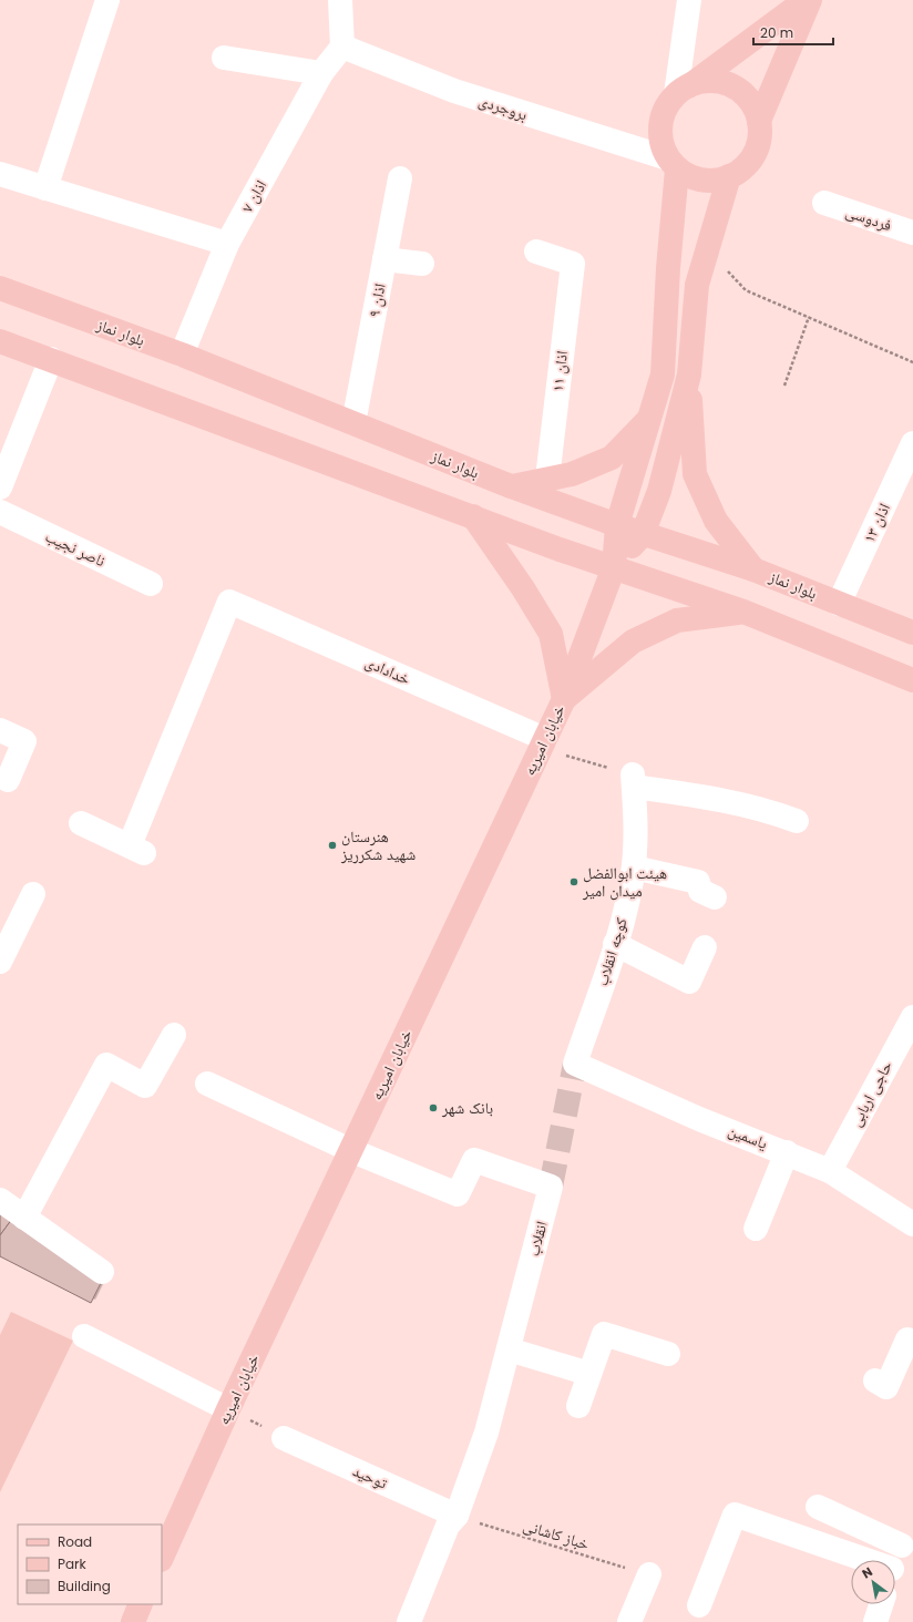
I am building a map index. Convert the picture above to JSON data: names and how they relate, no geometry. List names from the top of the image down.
{
  "streets": {
    "main road": ["بلوار نماز", "خیابان امیریه"],
    "street": [
      "بروجردی",
      "اذان ۷",
      "فردوسی",
      "اذان ۹",
      "اذان ۱۱",
      "اذان ۱۳",
      "ناصر نجیب",
      "خدادادی",
      "کوچه انقلاب",
      "حاجی اربابی",
      "یاسمین",
      "انقلاب",
      "توحید"
    ],
    "path": ["خباز کاشانی"]
  },
  "crossings": [
    ["بروجردی", "اذان ۷"],
    ["اذان ۷", "بلوار نماز"],
    ["اذان ۹", "بلوار نماز"],
    ["بلوار نماز", "اذان ۱۳"],
    ["خدادادی", "خیابان امیریه"],
    ["خیابان امیریه", "انقلاب"],
    ["کوچه انقلاب", "یاسمین"],
    ["حاجی اربابی", "یاسمین"],
    ["انقلاب", "توحید"],
    ["انقلاب", "خباز کاشانی"],
    ["توحید", "خباز کاشانی"]
  ],
  "places": ["هنرستان شهید شکرریز", "هیئت ابوالفضل میدان امیر", "بانک شهر"],
  "legend": ["Road", "Park", "Building"],
  "scale_bar": "20 m",
  "north": "top left"
}
